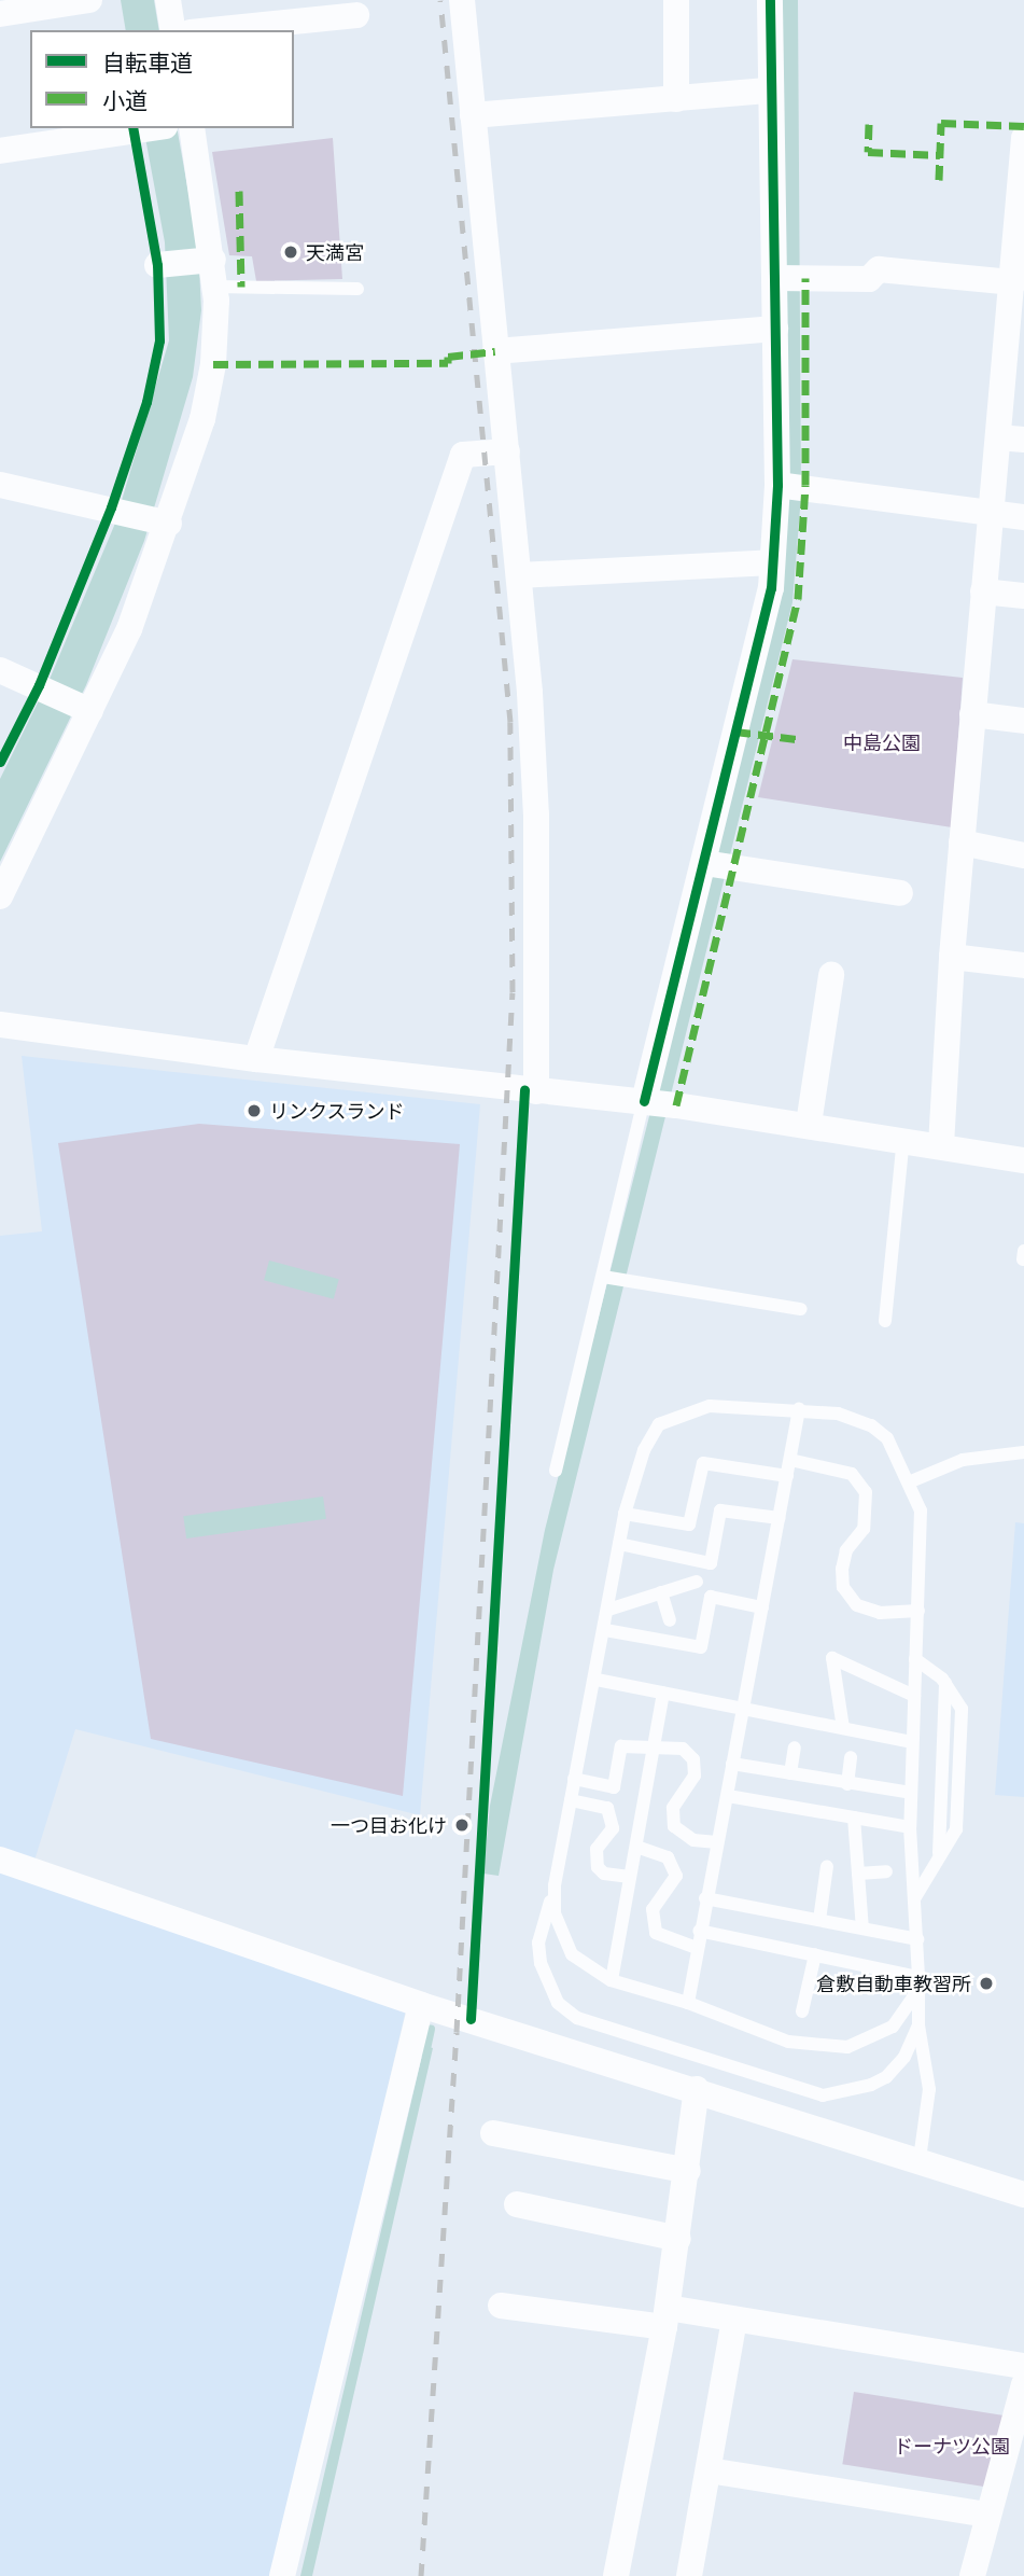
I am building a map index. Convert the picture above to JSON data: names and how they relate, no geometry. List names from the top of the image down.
{
  "parks": ["中島公園", "ドーナツ公園"],
  "places": [
    "天満宮",
    "リンクスランド",
    "一つ目お化け",
    "倉敷自動車教習所"
  ],
  "legend": ["自転車道", "小道"]
}
